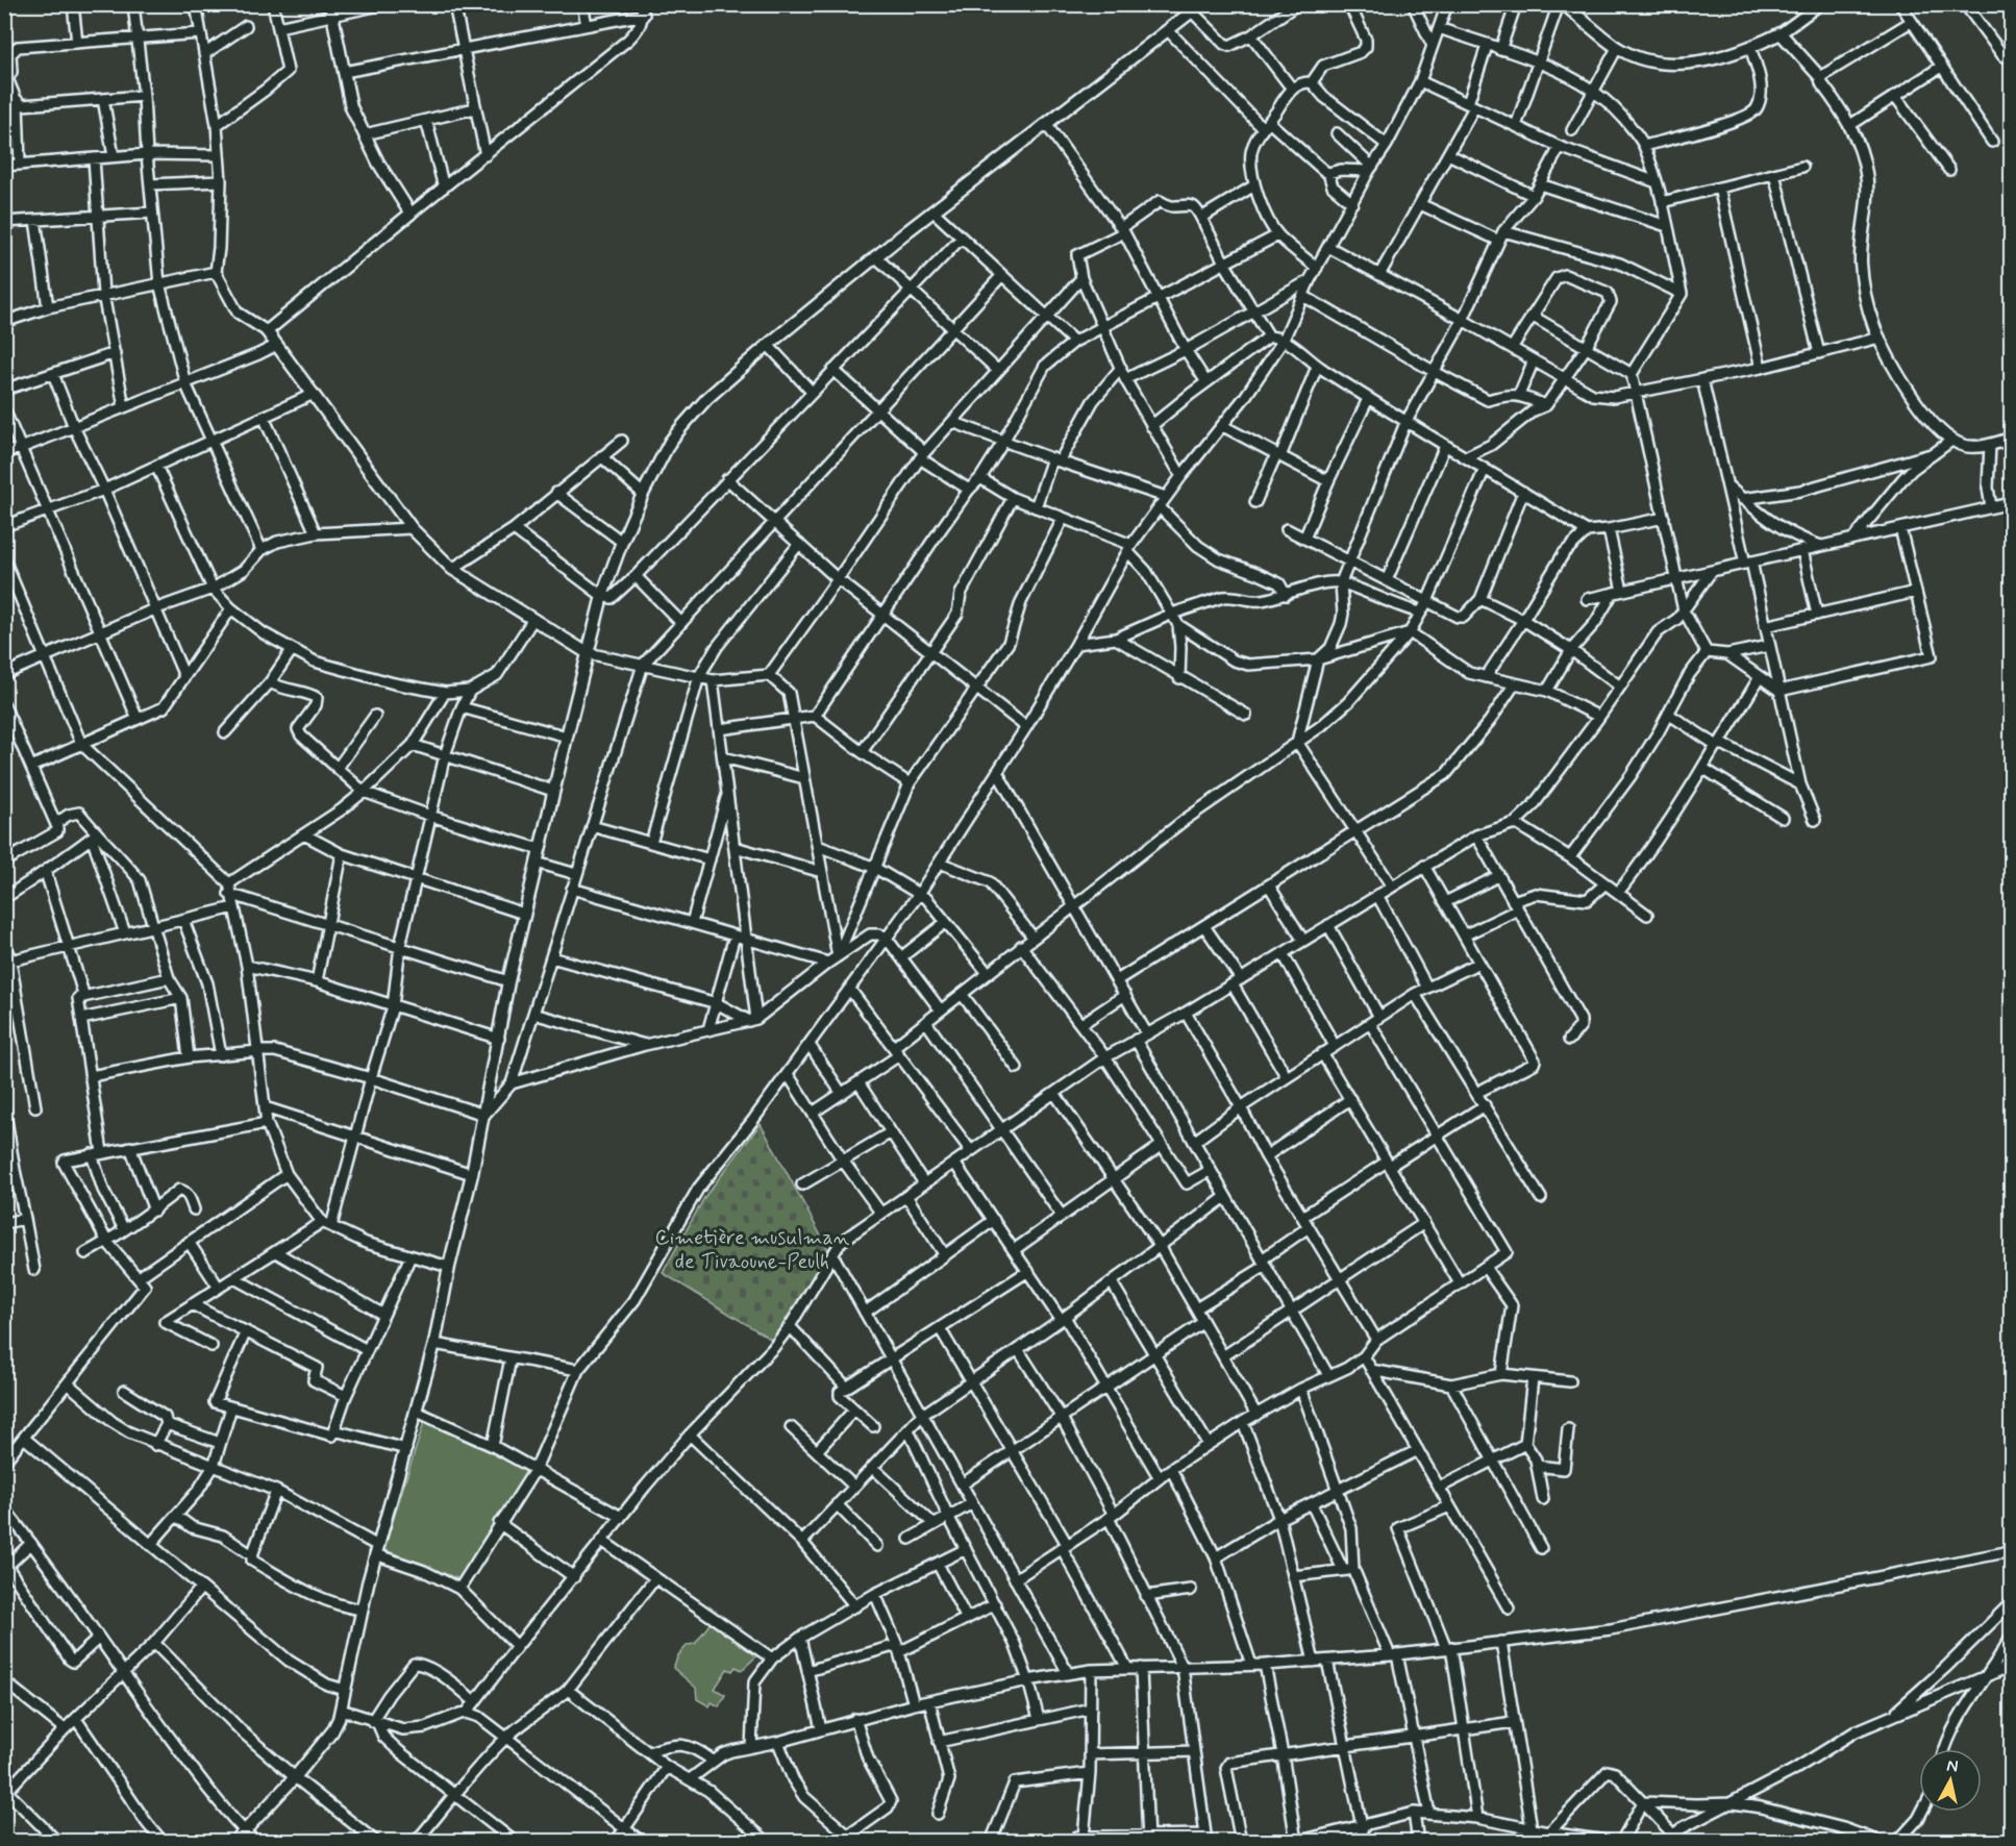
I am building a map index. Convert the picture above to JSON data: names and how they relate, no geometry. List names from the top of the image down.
{
  "parks": ["Cimetière musulman de Tivaoune-Peulh"],
  "north": "top"
}
